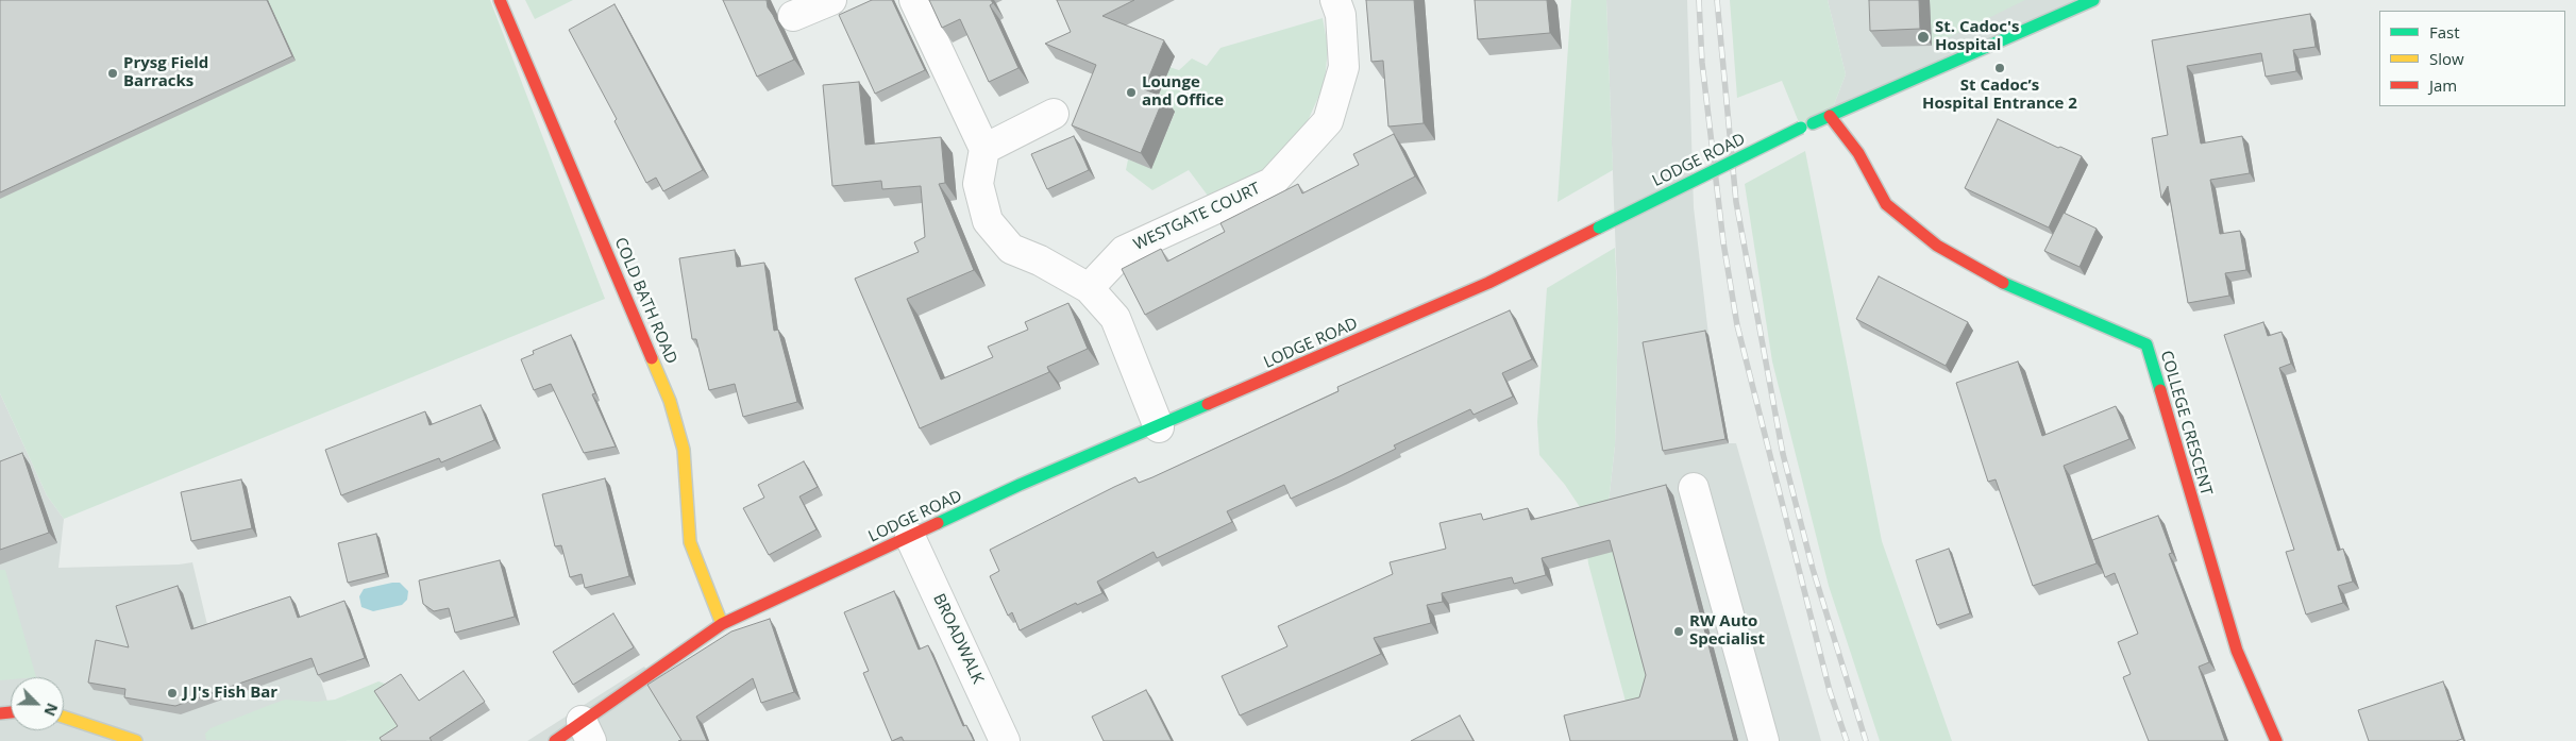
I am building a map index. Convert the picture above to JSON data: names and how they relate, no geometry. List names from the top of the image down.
{
  "streets": {
    "street": [
      "LODGE ROAD",
      "WESTGATE COURT",
      "COLD BATH ROAD",
      "COLLEGE CRESCENT",
      "BROADWALK"
    ]
  },
  "crossings": [
    ["LODGE ROAD", "COLD BATH ROAD"],
    ["LODGE ROAD", "COLLEGE CRESCENT"],
    ["LODGE ROAD", "BROADWALK"]
  ],
  "places": [
    "St. Cadoc's Hospital",
    "St Cadoc’s Hospital Entrance 2",
    "Prysg Field Barracks",
    "Lounge and Office",
    "RW Auto Specialist",
    "J J's Fish Bar"
  ],
  "legend": ["Fast", "Slow", "Jam"],
  "north": "bottom right"
}
